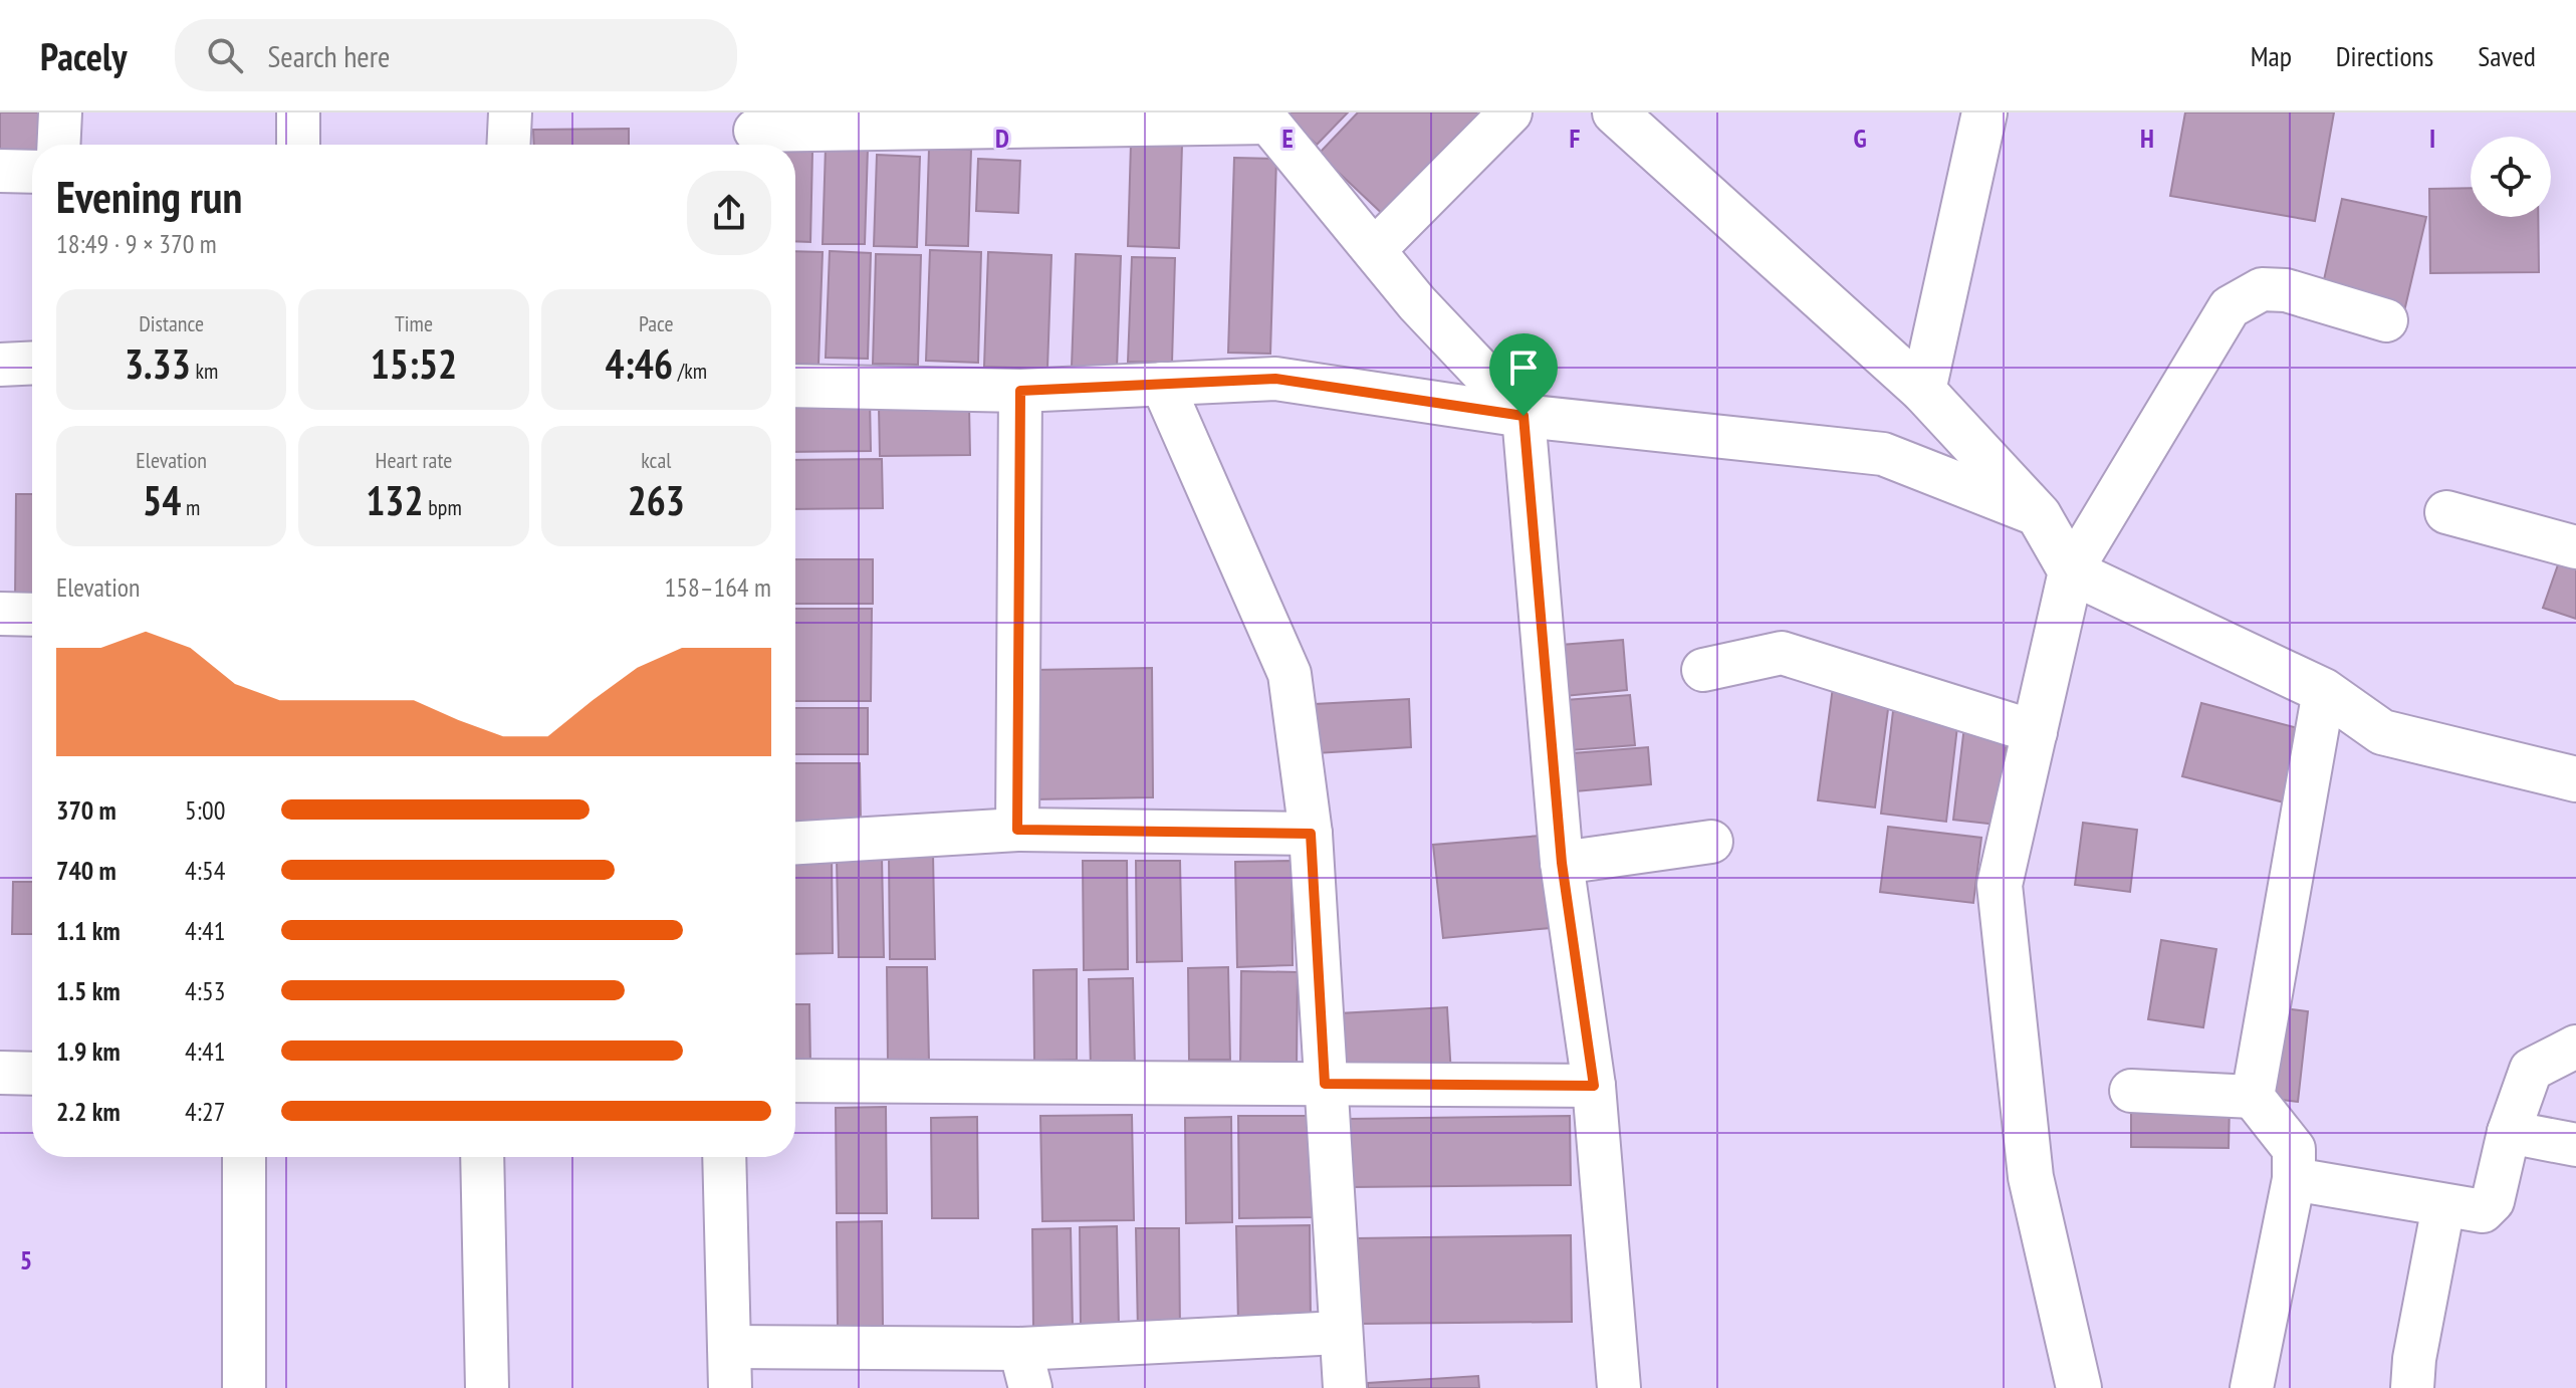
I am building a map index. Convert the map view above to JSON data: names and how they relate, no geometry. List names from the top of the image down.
{
  "page": {
    "header": "Pacely",
    "search": "Search here",
    "nav": ["Map", "Directions", "Saved"],
    "heading": ["Evening run", "18:49 · 9 × 370 m"],
    "stats": [
      ["Distance", "3.33 km"],
      ["Time", "15:52"],
      ["Pace", "4:46 /km"],
      ["Elevation", "54 m"],
      ["Heart rate", "132 bpm"],
      ["kcal", "263"]
    ],
    "chart": ["Elevation", "158–164 m"],
    "list": [
      {
        "name": "370 m",
        "note": "5:00"
      },
      {
        "name": "740 m",
        "note": "4:54"
      },
      {
        "name": "1.1 km",
        "note": "4:41"
      },
      {
        "name": "1.5 km",
        "note": "4:53"
      },
      {
        "name": "1.9 km",
        "note": "4:41"
      },
      {
        "name": "2.2 km",
        "note": "4:27"
      }
    ]
  },
  "grid": {
    "columns": [
      "D",
      "E",
      "F",
      "G",
      "H",
      "I"
    ],
    "rows": ["5"]
  }
}
